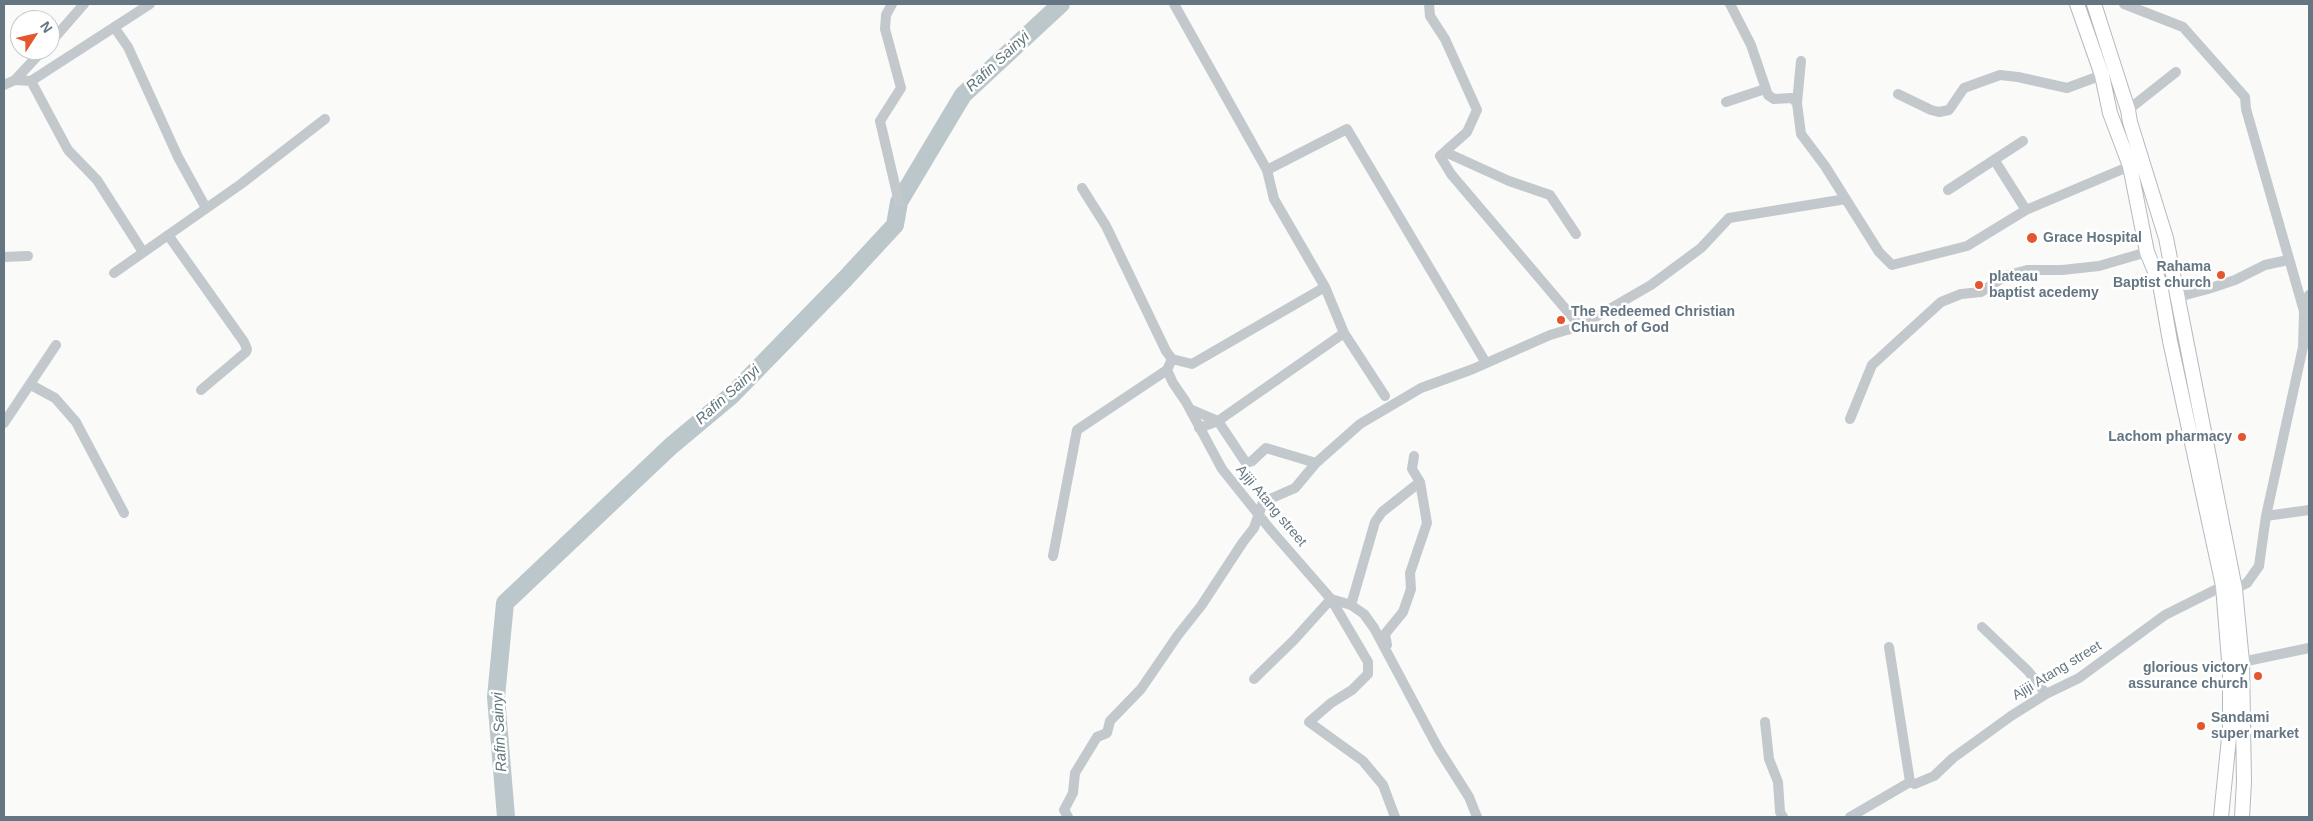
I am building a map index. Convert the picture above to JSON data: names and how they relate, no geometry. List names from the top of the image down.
{
  "streets": {
    "street": ["Ajiji Atang street"]
  },
  "water": ["Rafin Sainyi"],
  "places": [
    "Grace Hospital",
    "Rahama Baptist church",
    "plateau baptist acedemy",
    "The Redeemed Christian Church of God",
    "Lachom pharmacy",
    "glorious victory assurance church",
    "Sandami super market"
  ],
  "north": "top right"
}
